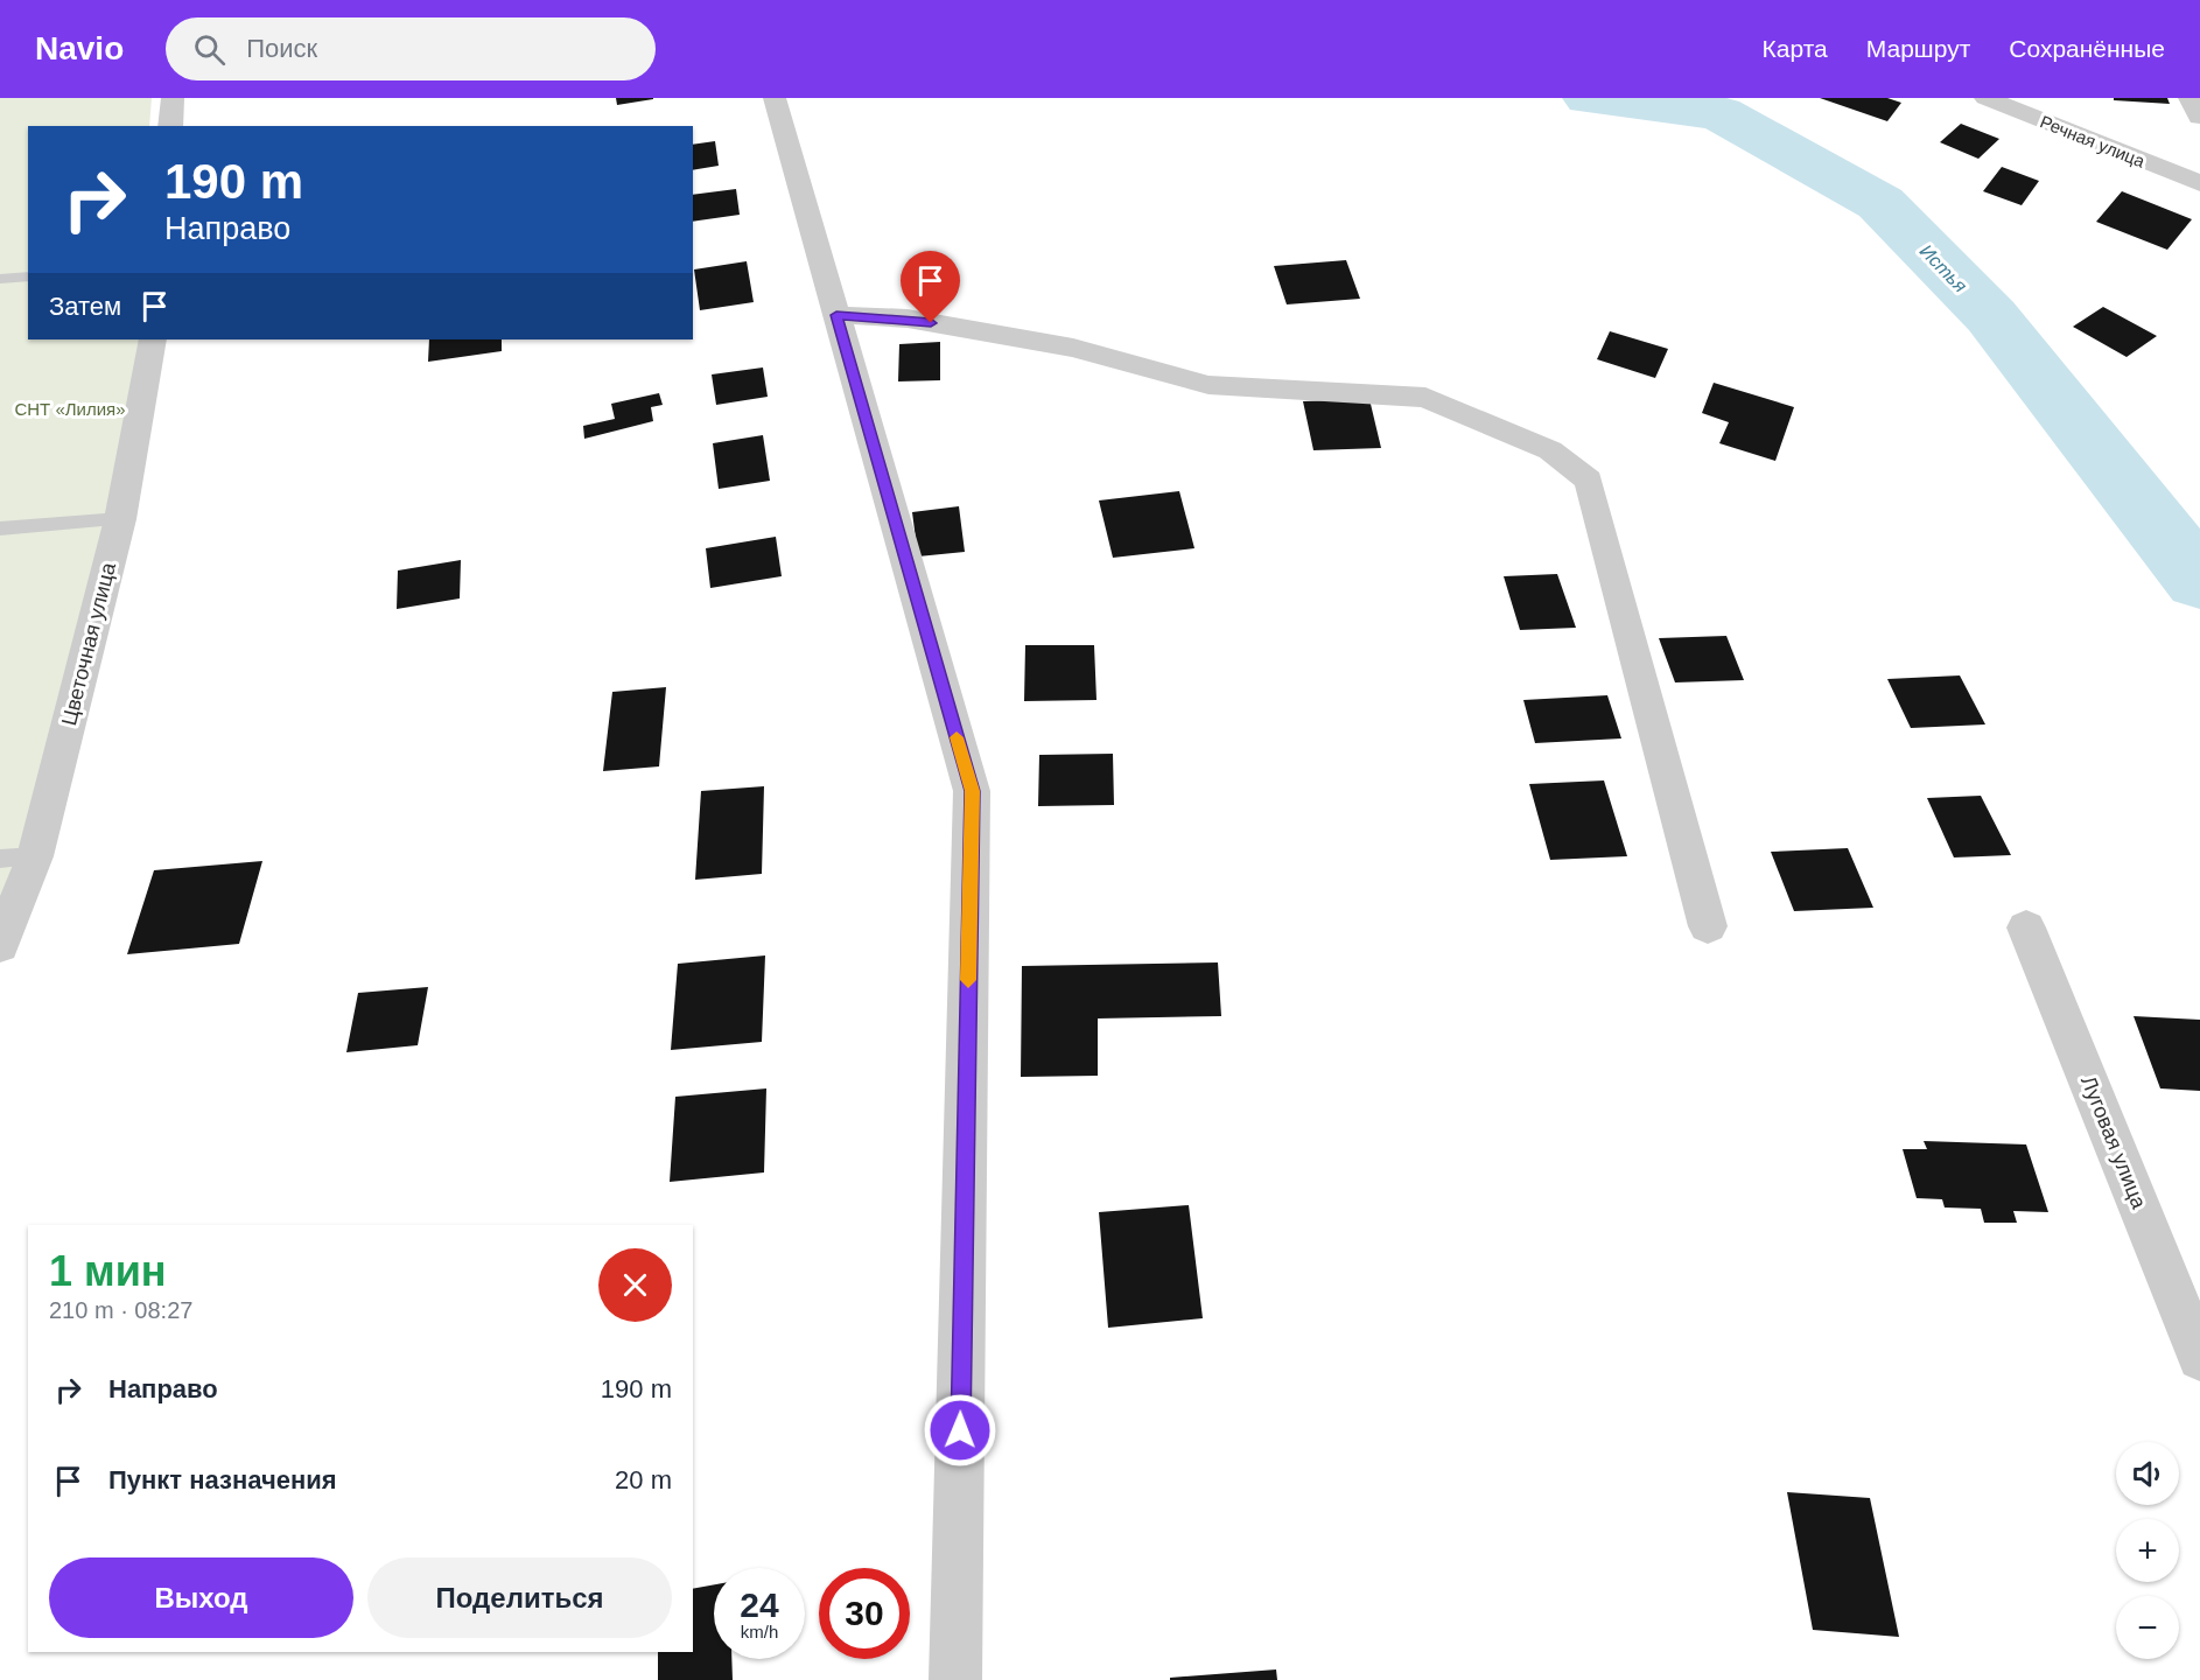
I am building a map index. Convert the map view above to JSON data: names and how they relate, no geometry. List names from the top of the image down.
{
  "streets": {
    "street": ["Речная улица", "Цветочная улица", "Луговая улица"]
  },
  "water": ["Истья"],
  "parks": ["СНТ «Лилия»"],
  "page": {
    "header": "Navio",
    "search": "Поиск",
    "nav": ["Карта", "Маршрут", "Сохранённые"],
    "turn": ["190 m", "Направо"],
    "then": "Затем",
    "heading": ["1 мин", "210 m · 08:27"],
    "list": [
      {
        "name": "Направо",
        "value": "190 m"
      },
      {
        "name": "Пункт назначения",
        "value": "20 m"
      }
    ],
    "map_buttons": ["+", "−"],
    "buttons": ["Выход", "Поделиться"],
    "speed": "24 km/h",
    "limit": "30"
  }
}
